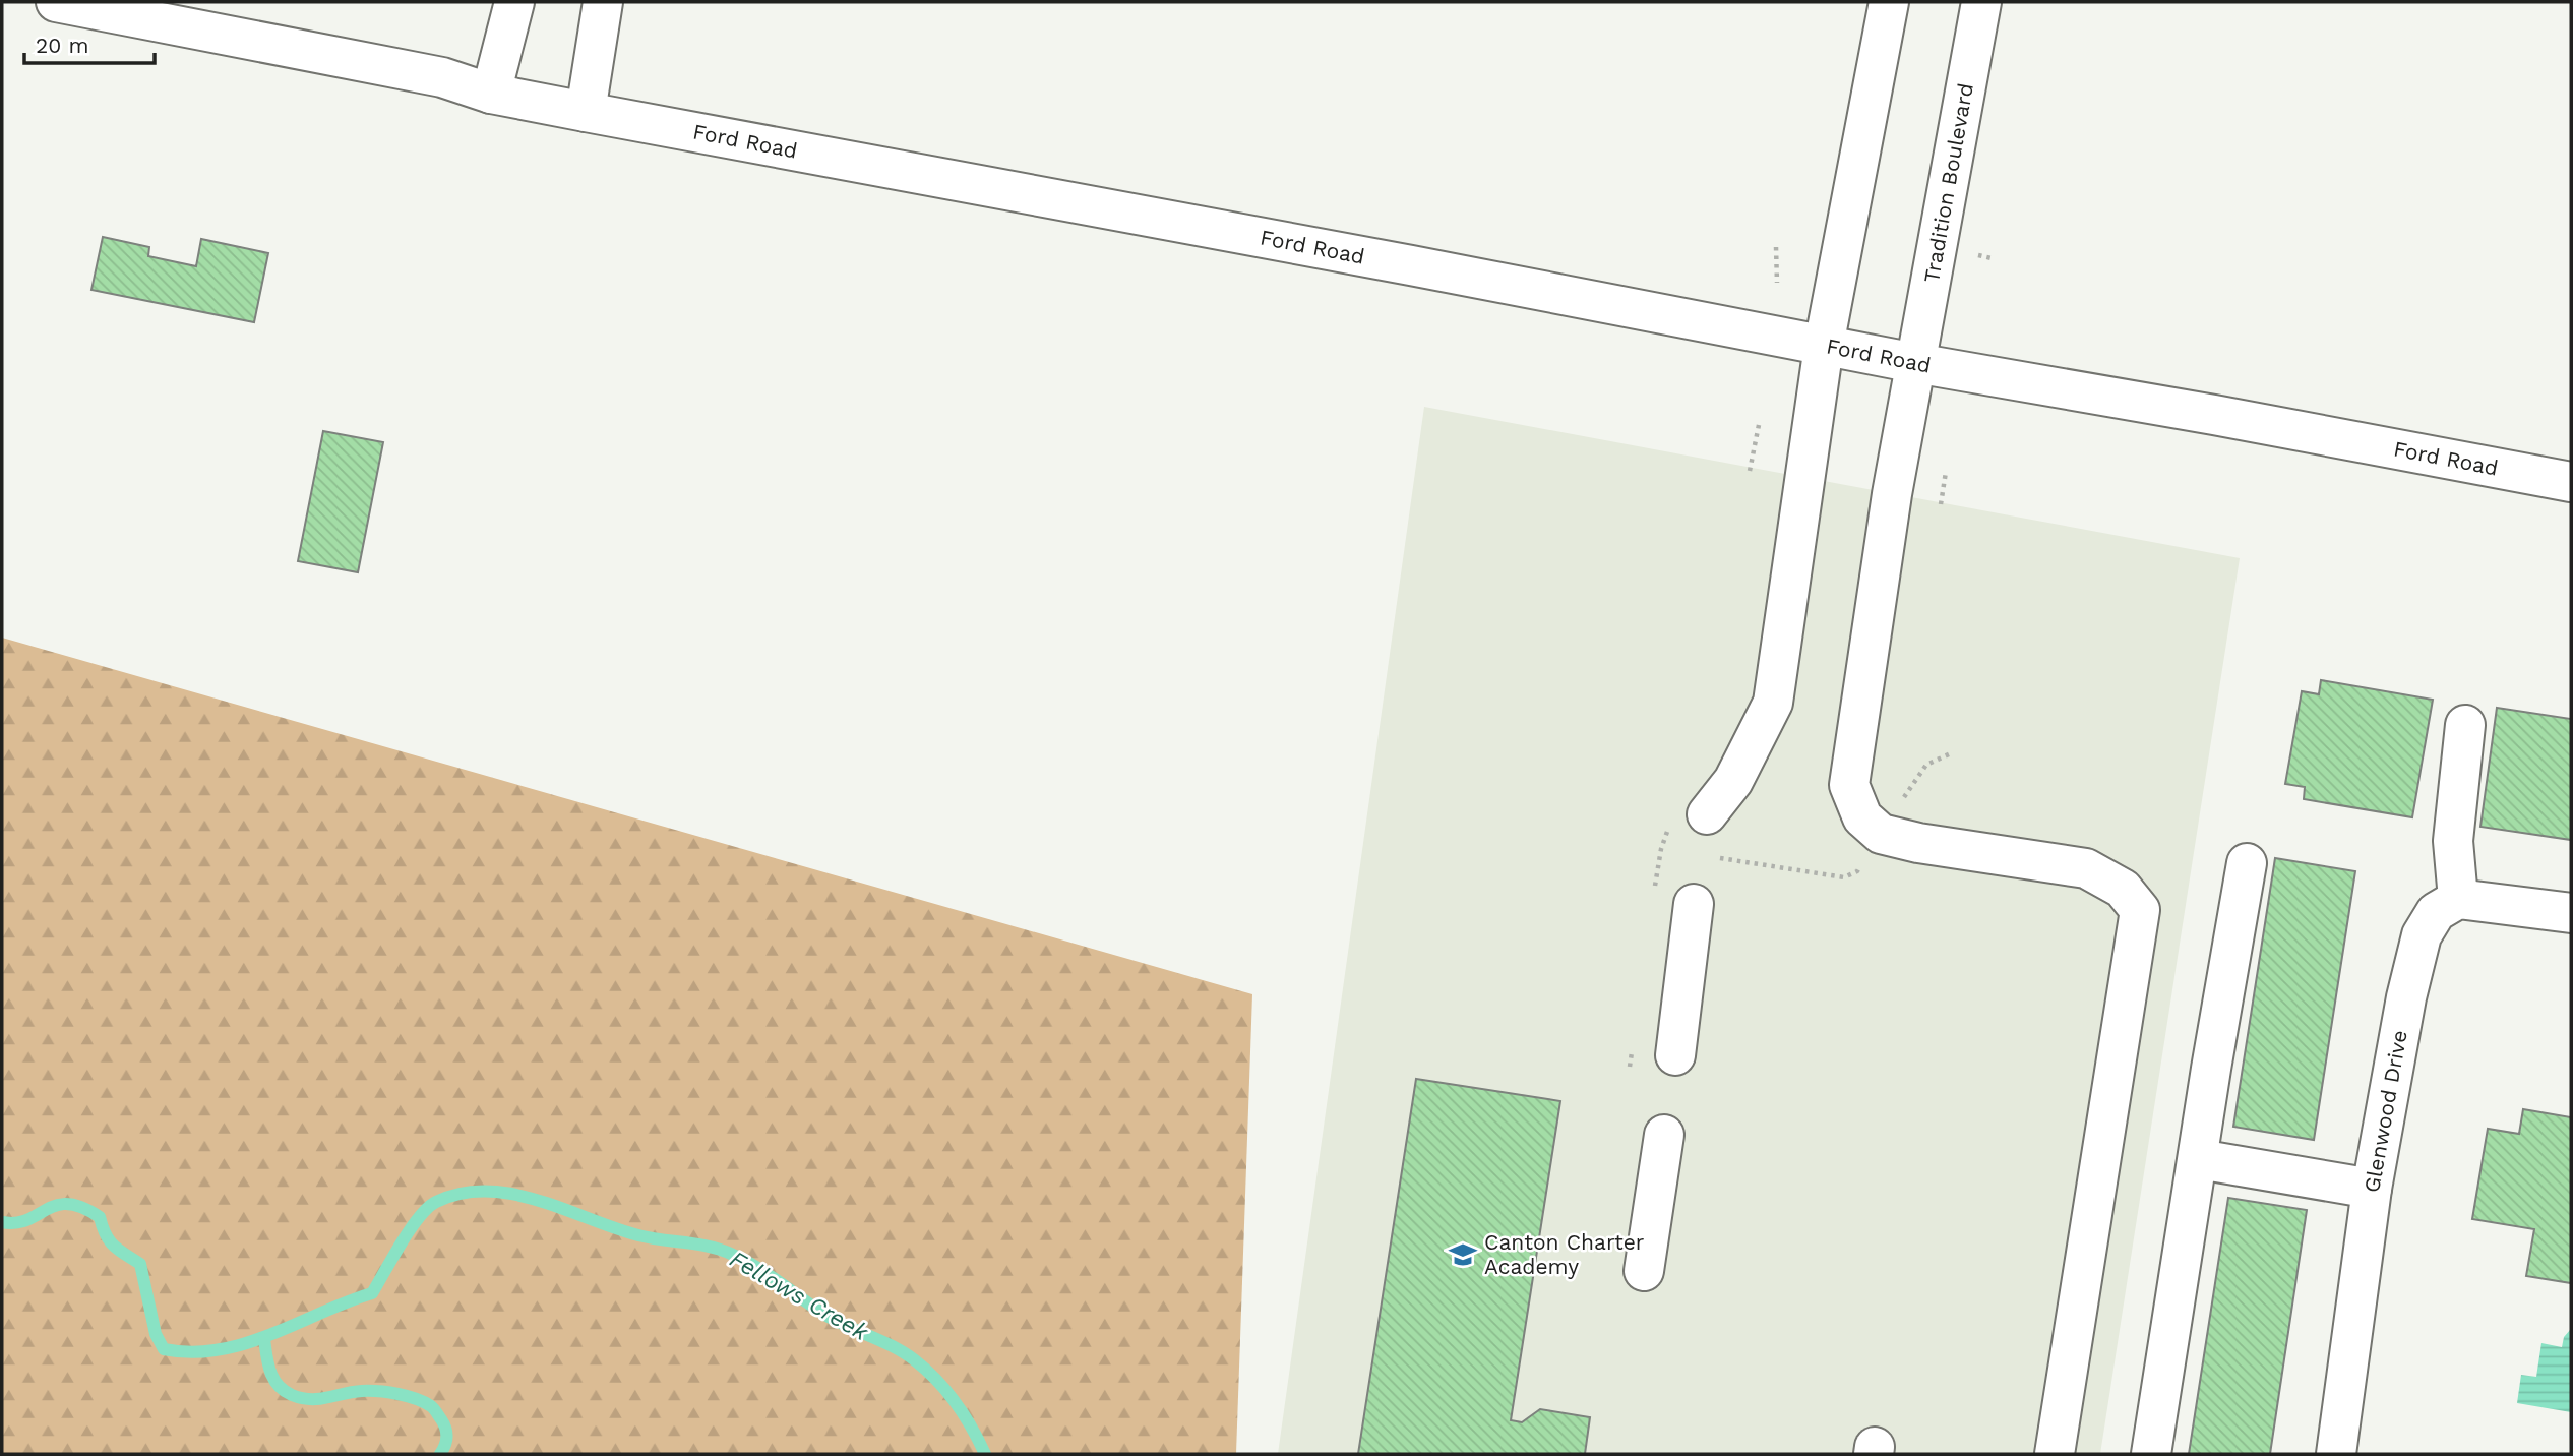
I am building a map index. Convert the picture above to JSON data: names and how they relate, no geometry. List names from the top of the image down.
{
  "streets": {
    "main road": ["Ford Road", "Tradition Boulevard", "Glenwood Drive"]
  },
  "crossings": [
    ["Ford Road", "Tradition Boulevard"]
  ],
  "water": ["Fellows Creek"],
  "places": {
    "school or university": ["Canton Charter Academy"]
  },
  "scale_bar": "20 m"
}
